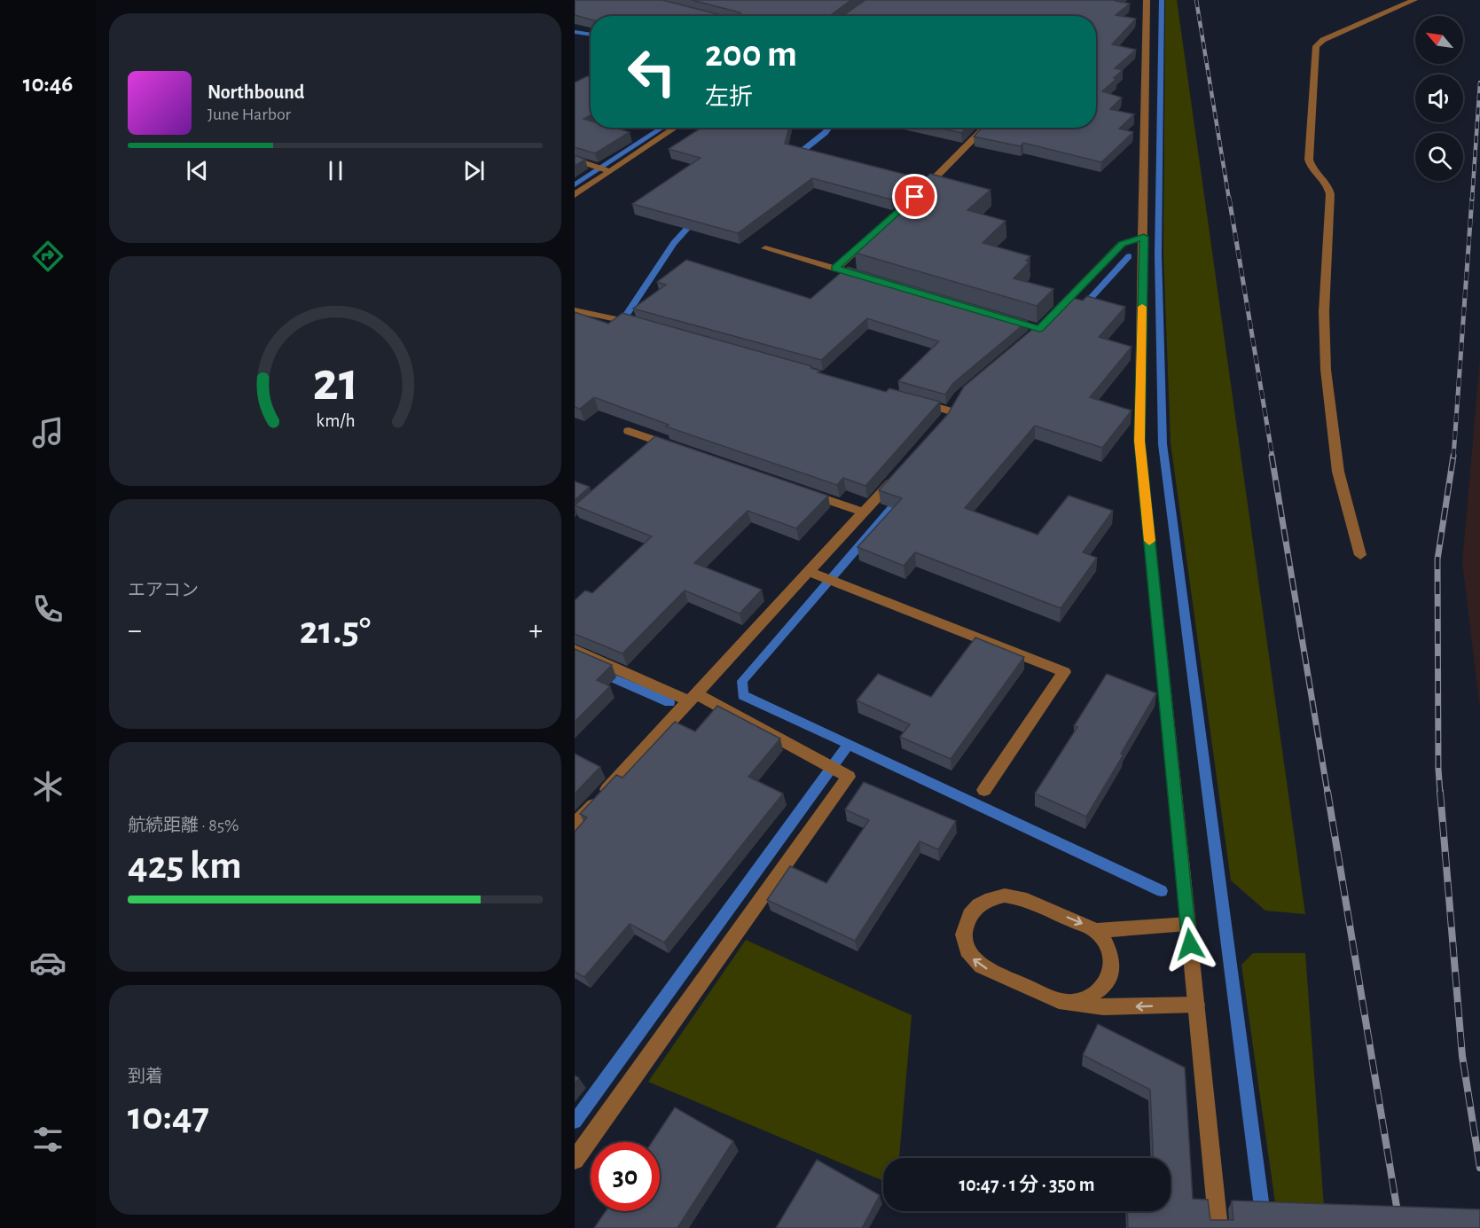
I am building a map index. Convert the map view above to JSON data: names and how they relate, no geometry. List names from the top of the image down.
{
  "north": "top left",
  "page": {
    "tabs": "10:46",
    "turn": ["200 m", "左折"],
    "song": ["Northbound", "June Harbor"],
    "tile": [
      "エアコン",
      ["航続距離 · 85%", "425 km"],
      ["到着", "10:47"]
    ],
    "heat": ["−", "21.5°", "+"],
    "limit": "30",
    "trip": "10:47 · 1 分 · 350 m",
    "gauge": ["21", "km/h"]
  }
}
